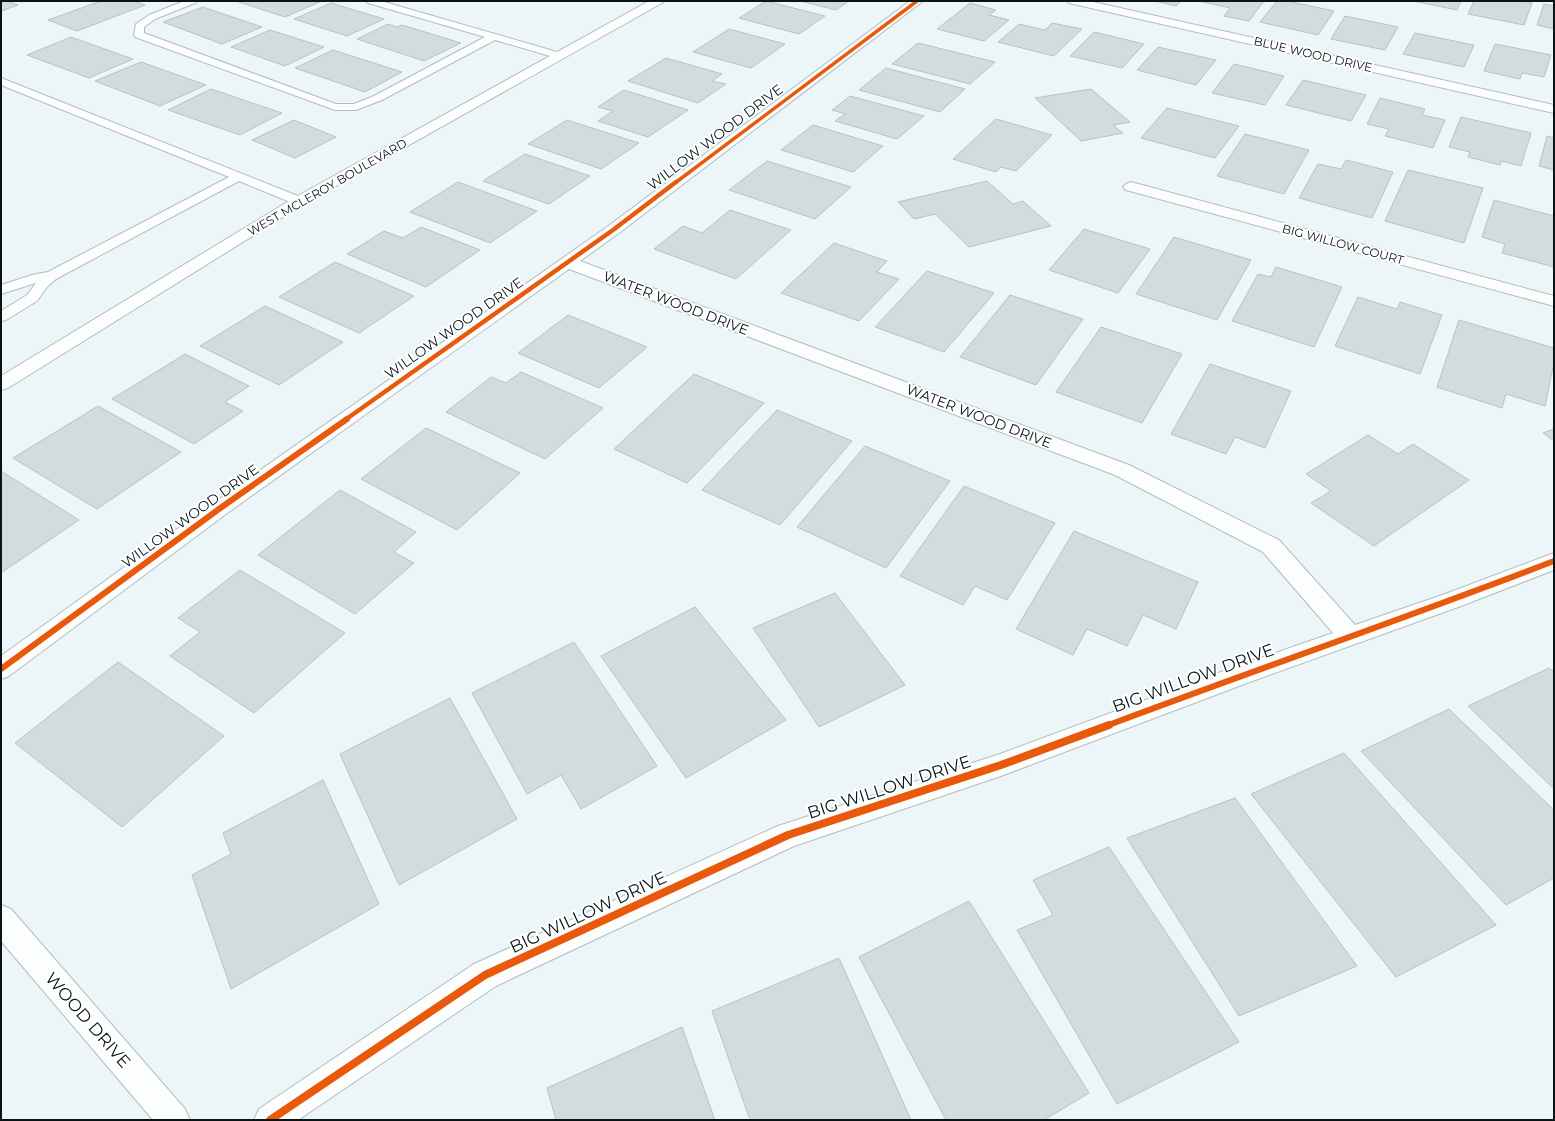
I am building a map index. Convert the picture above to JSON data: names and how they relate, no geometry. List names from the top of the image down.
{
  "streets": {
    "street": [
      "BLUE WOOD DRIVE",
      "WILLOW WOOD DRIVE",
      "WEST MCLEROY BOULEVARD",
      "BIG WILLOW COURT",
      "WATER WOOD DRIVE",
      "BIG WILLOW DRIVE",
      "WOOD DRIVE"
    ]
  },
  "crossings": [
    ["WILLOW WOOD DRIVE", "WATER WOOD DRIVE"],
    ["WATER WOOD DRIVE", "BIG WILLOW DRIVE"]
  ]
}
